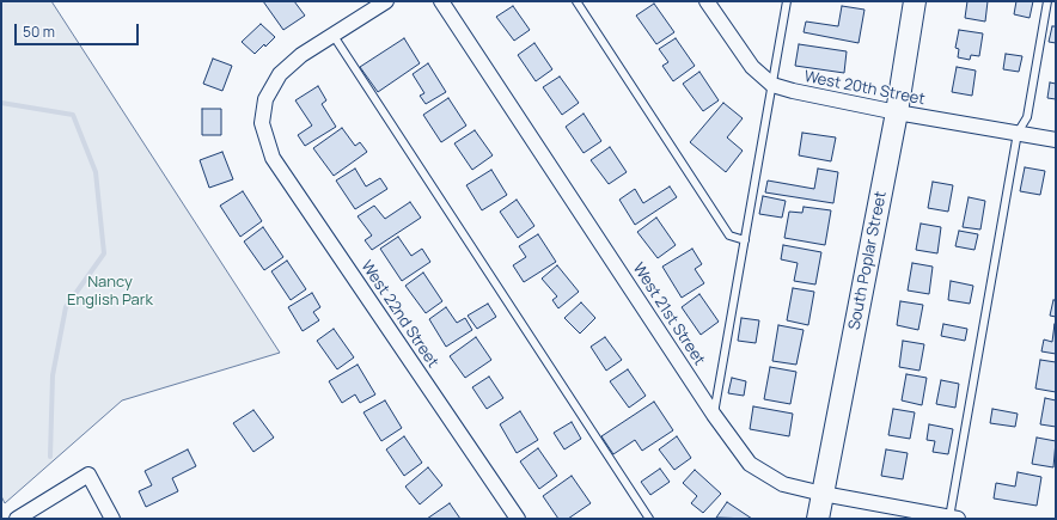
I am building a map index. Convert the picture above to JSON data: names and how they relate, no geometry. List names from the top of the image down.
{
  "streets": {
    "main road": ["South Poplar Street"],
    "street": ["West 20th Street", "West 22nd Street", "West 21st Street"]
  },
  "crossings": [
    ["West 20th Street", "South Poplar Street"],
    ["South Poplar Street", "West 21st Street"]
  ],
  "parks": ["Nancy English Park"],
  "scale_bar": "50 m"
}
